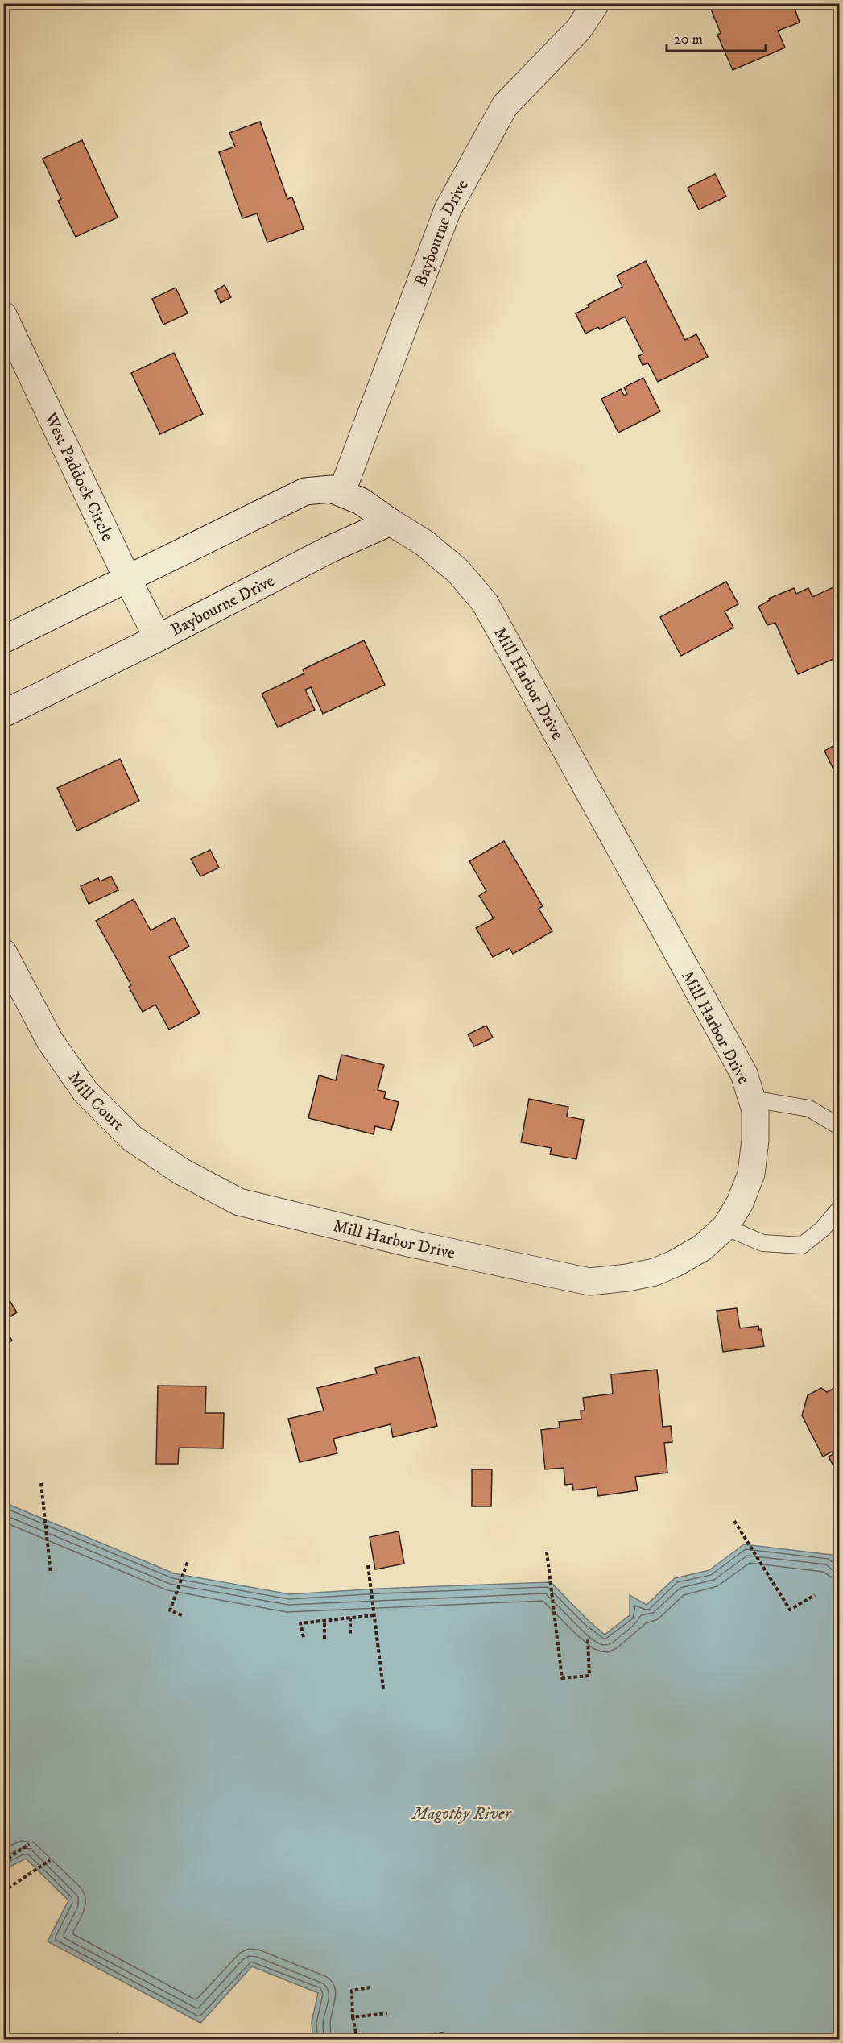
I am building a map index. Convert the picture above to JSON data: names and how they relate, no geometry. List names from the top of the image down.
{
  "streets": {
    "street": [
      "Baybourne Drive",
      "West Paddock Circle",
      "Mill Harbor Drive",
      "Mill Court"
    ]
  },
  "crossings": [
    ["Baybourne Drive", "West Paddock Circle"],
    ["Baybourne Drive", "Mill Harbor Drive"],
    ["Mill Harbor Drive", "Mill Court"]
  ],
  "water": ["Magothy River"],
  "scale_bar": "20 m"
}
